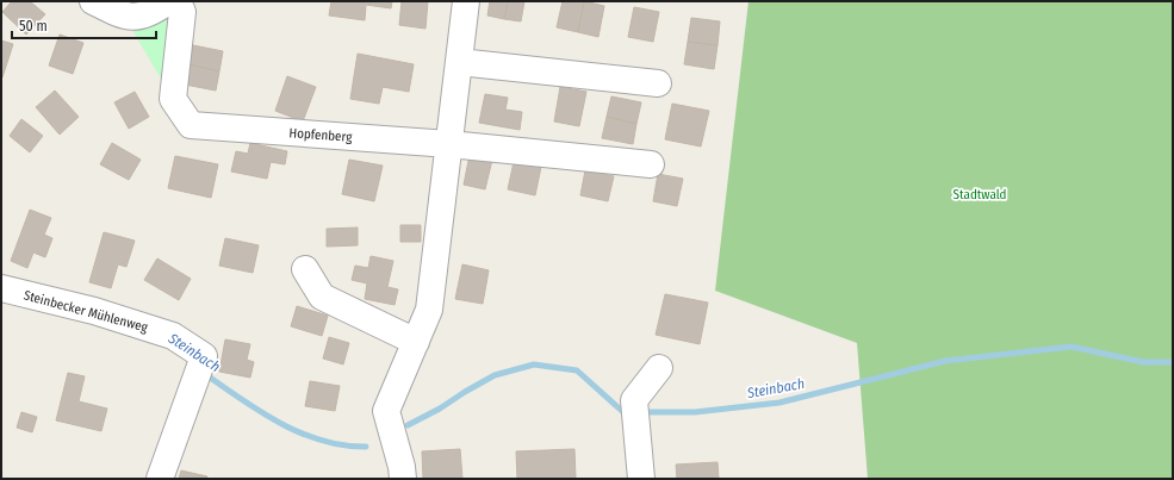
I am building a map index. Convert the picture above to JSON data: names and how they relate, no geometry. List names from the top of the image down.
{
  "streets": {
    "street": ["Hopfenberg", "Steinbecker Mühlenweg"]
  },
  "water": ["Steinbach"],
  "parks": ["Stadtwald"],
  "scale_bar": "50 m"
}
